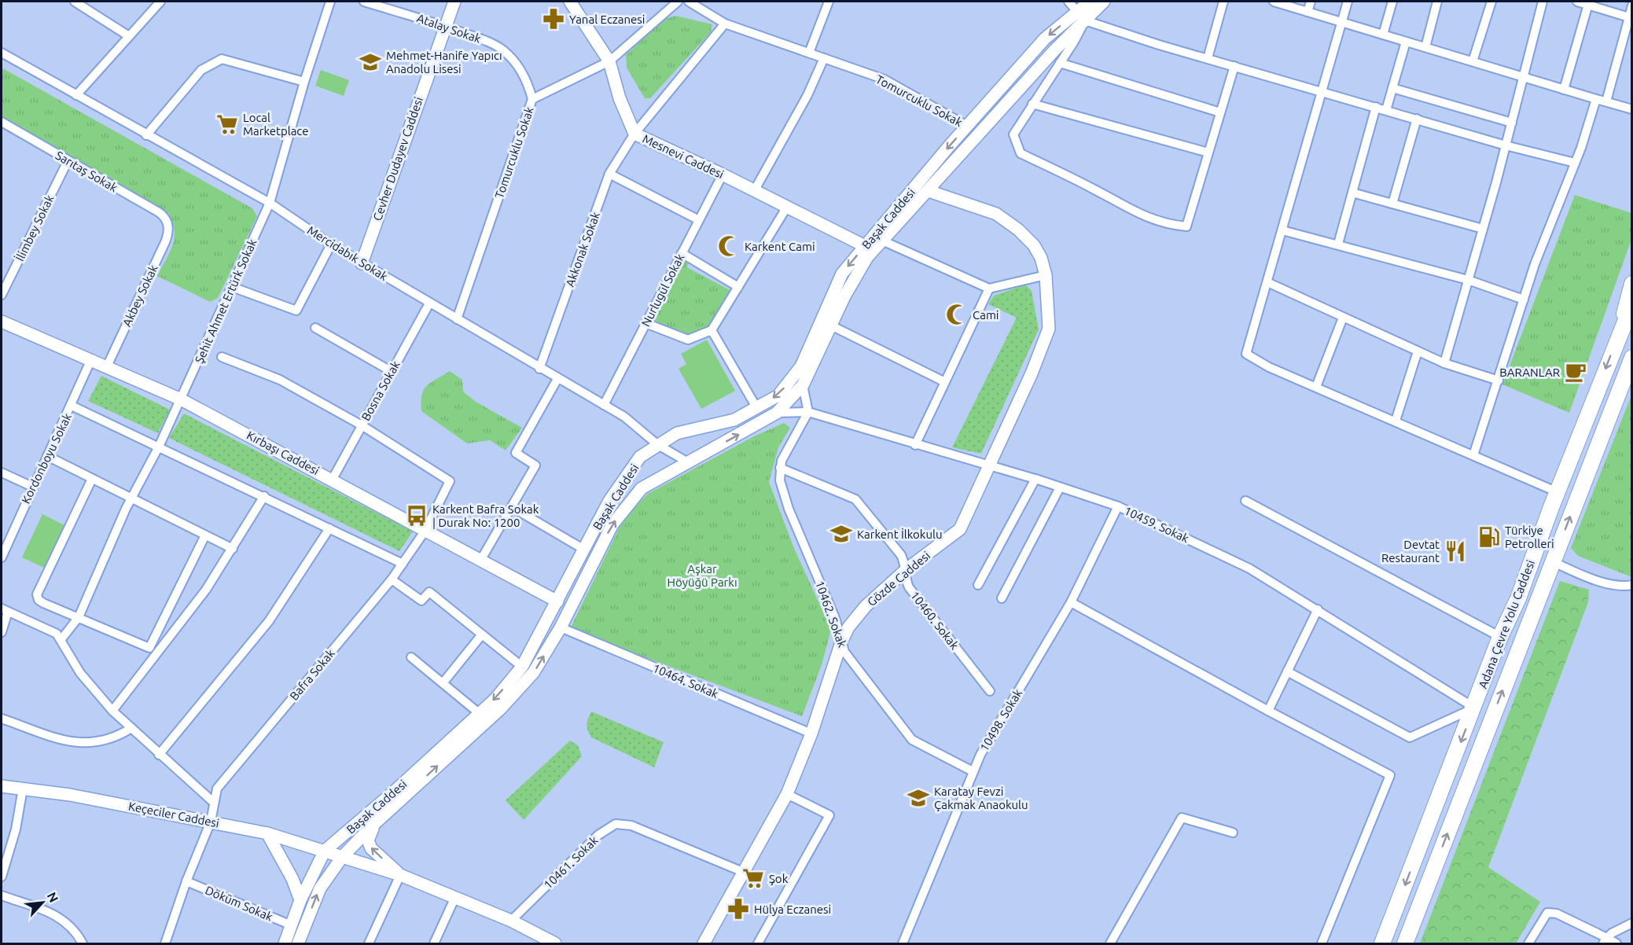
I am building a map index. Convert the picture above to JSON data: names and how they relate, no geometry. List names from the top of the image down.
{
  "streets": {
    "highway": ["Adana Çevre Yolu Caddesi"],
    "street": [
      "Atalay Sokak",
      "Tomurcuklu Sokak",
      "Mesnevi Caddesi",
      "Cevher Dudayev Caddesi",
      "Sarıtaş Sokak",
      "Başak Caddesi",
      "İlimbey Sokak",
      "Akkonak Sokak",
      "Mercidabık Sokak",
      "Nurlugül Sokak",
      "Akbey Sokak",
      "Şehit Ahmet Ertürk Sokak",
      "Bosna Sokak",
      "Kırbaşı Caddesi",
      "Kordonboyu Sokak",
      "10459. Sokak",
      "Gözde Caddesi",
      "10462. Sokak",
      "10460. Sokak",
      "Bafra Sokak",
      "10464. Sokak",
      "10498. Sokak",
      "Keçeciler Caddesi",
      "10461. Sokak",
      "Döküm Sokak"
    ]
  },
  "crossings": [
    ["Atalay Sokak", "Tomurcuklu Sokak"],
    ["Atalay Sokak", "Cevher Dudayev Caddesi"],
    ["Tomurcuklu Sokak", "Mesnevi Caddesi"],
    ["Tomurcuklu Sokak", "Başak Caddesi"],
    ["Tomurcuklu Sokak", "Akkonak Sokak"],
    ["Tomurcuklu Sokak", "Mercidabık Sokak"],
    ["Mesnevi Caddesi", "Başak Caddesi"],
    ["Mesnevi Caddesi", "Akkonak Sokak"],
    ["Mesnevi Caddesi", "Nurlugül Sokak"],
    ["Cevher Dudayev Caddesi", "Mercidabık Sokak"],
    ["Sarıtaş Sokak", "İlimbey Sokak"],
    ["Sarıtaş Sokak", "Akbey Sokak"],
    ["Başak Caddesi", "Mercidabık Sokak"],
    ["Başak Caddesi", "Kırbaşı Caddesi"],
    ["Başak Caddesi", "10459. Sokak"],
    ["Başak Caddesi", "Gözde Caddesi"],
    ["Başak Caddesi", "10464. Sokak"],
    ["Başak Caddesi", "Keçeciler Caddesi"],
    ["Başak Caddesi", "Döküm Sokak"],
    ["Akkonak Sokak", "Mercidabık Sokak"],
    ["Mercidabık Sokak", "Nurlugül Sokak"],
    ["Mercidabık Sokak", "Şehit Ahmet Ertürk Sokak"],
    ["Mercidabık Sokak", "Bosna Sokak"],
    ["Akbey Sokak", "Kırbaşı Caddesi"],
    ["Şehit Ahmet Ertürk Sokak", "Kırbaşı Caddesi"],
    ["Bosna Sokak", "Kırbaşı Caddesi"],
    ["Bosna Sokak", "Bafra Sokak"],
    ["Kırbaşı Caddesi", "Kordonboyu Sokak"],
    ["Kırbaşı Caddesi", "Bafra Sokak"],
    ["10459. Sokak", "Gözde Caddesi"],
    ["10459. Sokak", "10462. Sokak"],
    ["10459. Sokak", "Adana Çevre Yolu Caddesi"],
    ["10459. Sokak", "10498. Sokak"],
    ["Gözde Caddesi", "10462. Sokak"],
    ["Gözde Caddesi", "10460. Sokak"],
    ["Gözde Caddesi", "10464. Sokak"],
    ["Gözde Caddesi", "10461. Sokak"],
    ["10462. Sokak", "10460. Sokak"],
    ["10462. Sokak", "10498. Sokak"],
    ["Bafra Sokak", "Keçeciler Caddesi"],
    ["Bafra Sokak", "Döküm Sokak"]
  ],
  "parks": ["Aşkar Höyüğü Parkı"],
  "places": {
    "pharmacy": ["Yanal Eczanesi", "Hülya Eczanesi"],
    "school or university": ["Mehmet-Hanife Yapıcı Anadolu Lisesi", "Karkent İlkokulu", "Karatay Fevzi Çakmak Anaokulu"],
    "supermarket": ["Local Marketplace", "Şok"],
    "mosque": ["Karkent Cami", "Cami"],
    "cafe": ["BARANLAR"],
    "bus stop": ["Karkent Bafra Sokak | Durak No: 1200"],
    "fuel station": ["Türkiye Petrolleri"],
    "restaurant": ["Devtat Restaurant"]
  },
  "north": "top right"
}
